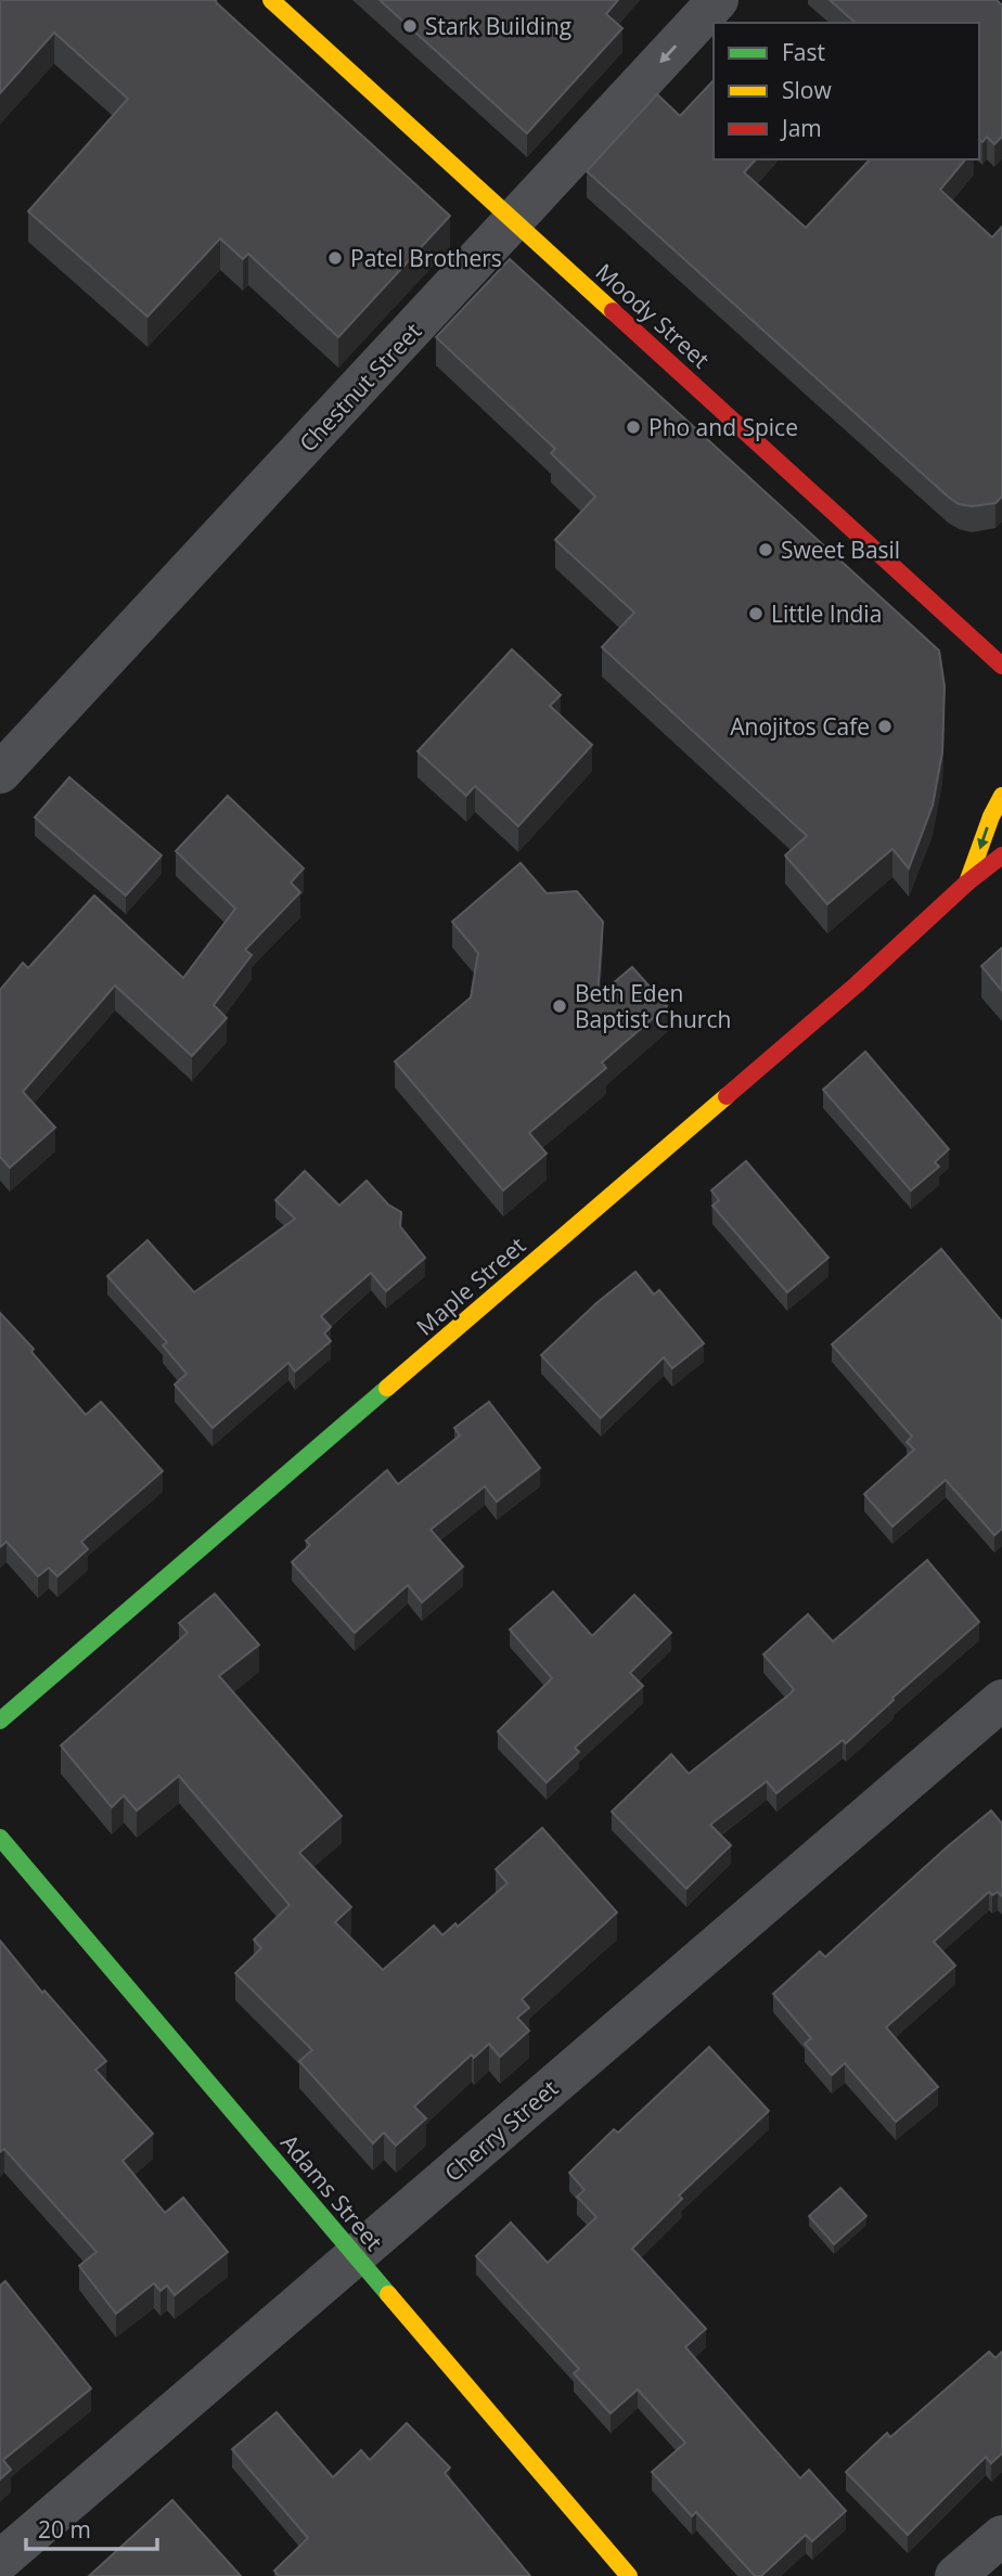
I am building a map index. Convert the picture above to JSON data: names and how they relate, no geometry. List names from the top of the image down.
{
  "streets": {
    "street": [
      "Moody Street",
      "Chestnut Street",
      "Maple Street",
      "Cherry Street",
      "Adams Street"
    ]
  },
  "crossings": [
    ["Moody Street", "Chestnut Street"],
    ["Cherry Street", "Adams Street"]
  ],
  "places": [
    "Stark Building",
    "Patel Brothers",
    "Pho and Spice",
    "Sweet Basil",
    "Little India",
    "Anojitos Cafe",
    "Beth Eden Baptist Church"
  ],
  "legend": ["Fast", "Slow", "Jam"],
  "scale_bar": "20 m"
}
